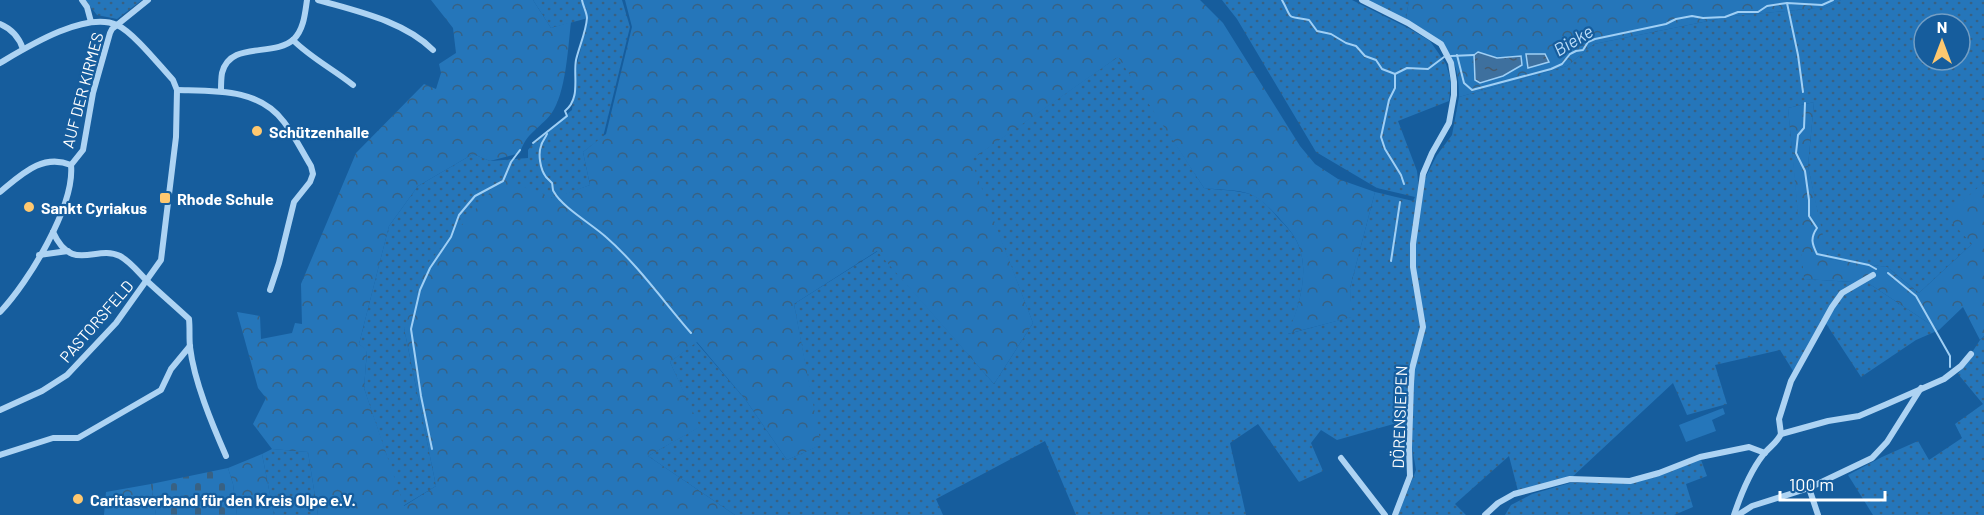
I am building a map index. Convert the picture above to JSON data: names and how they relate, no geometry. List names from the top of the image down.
{
  "streets": {
    "street": ["AUF DER KIRMES", "PASTORSFELD", "DÖRENSIEPEN"]
  },
  "water": ["Bieke"],
  "places": {
    "other": ["Schützenhalle", "Sankt Cyriakus", "Caritasverband für den Kreis Olpe e.V."],
    "transit": ["Rhode Schule"]
  },
  "scale_bar": "100 m",
  "north": "top"
}
